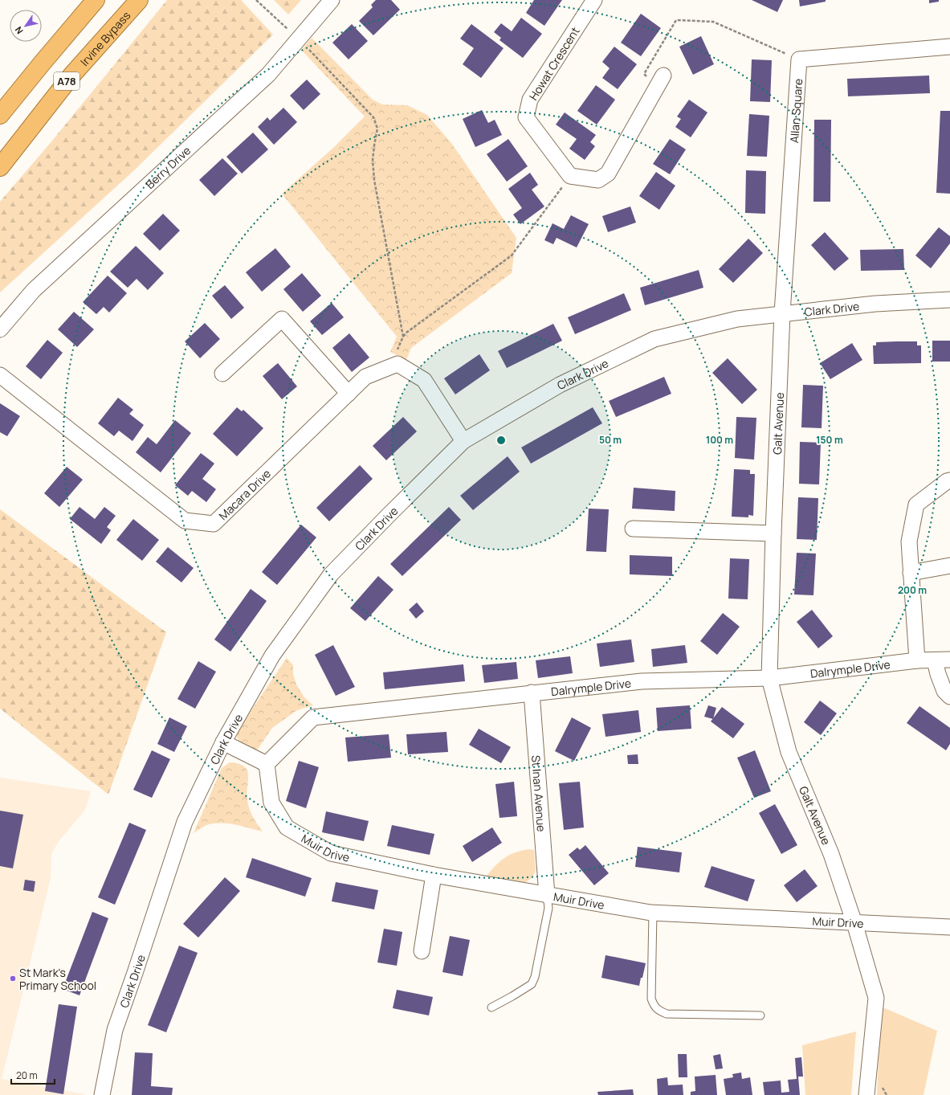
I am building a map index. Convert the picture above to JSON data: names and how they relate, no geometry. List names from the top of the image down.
{
  "streets": {
    "highway": ["Irvine Bypass", "A78"],
    "street": [
      "Howat Crescent",
      "Allan Square",
      "Berry Drive",
      "Clark Drive",
      "Galt Avenue",
      "Macara Drive",
      "Dalrymple Drive",
      "St Inan Avenue",
      "Muir Drive"
    ]
  },
  "crossings": [
    ["Allan Square", "Clark Drive"],
    ["Allan Square", "Galt Avenue"],
    ["Clark Drive", "Galt Avenue"],
    ["Galt Avenue", "Dalrymple Drive"],
    ["Galt Avenue", "Muir Drive"],
    ["Dalrymple Drive", "St Inan Avenue"],
    ["Dalrymple Drive", "Muir Drive"],
    ["St Inan Avenue", "Muir Drive"]
  ],
  "places": ["St Mark's Primary School"],
  "scale_bar": "20 m",
  "north": "bottom left",
  "rings": [
    "50 m",
    "100 m",
    "150 m",
    "200 m"
  ]
}
